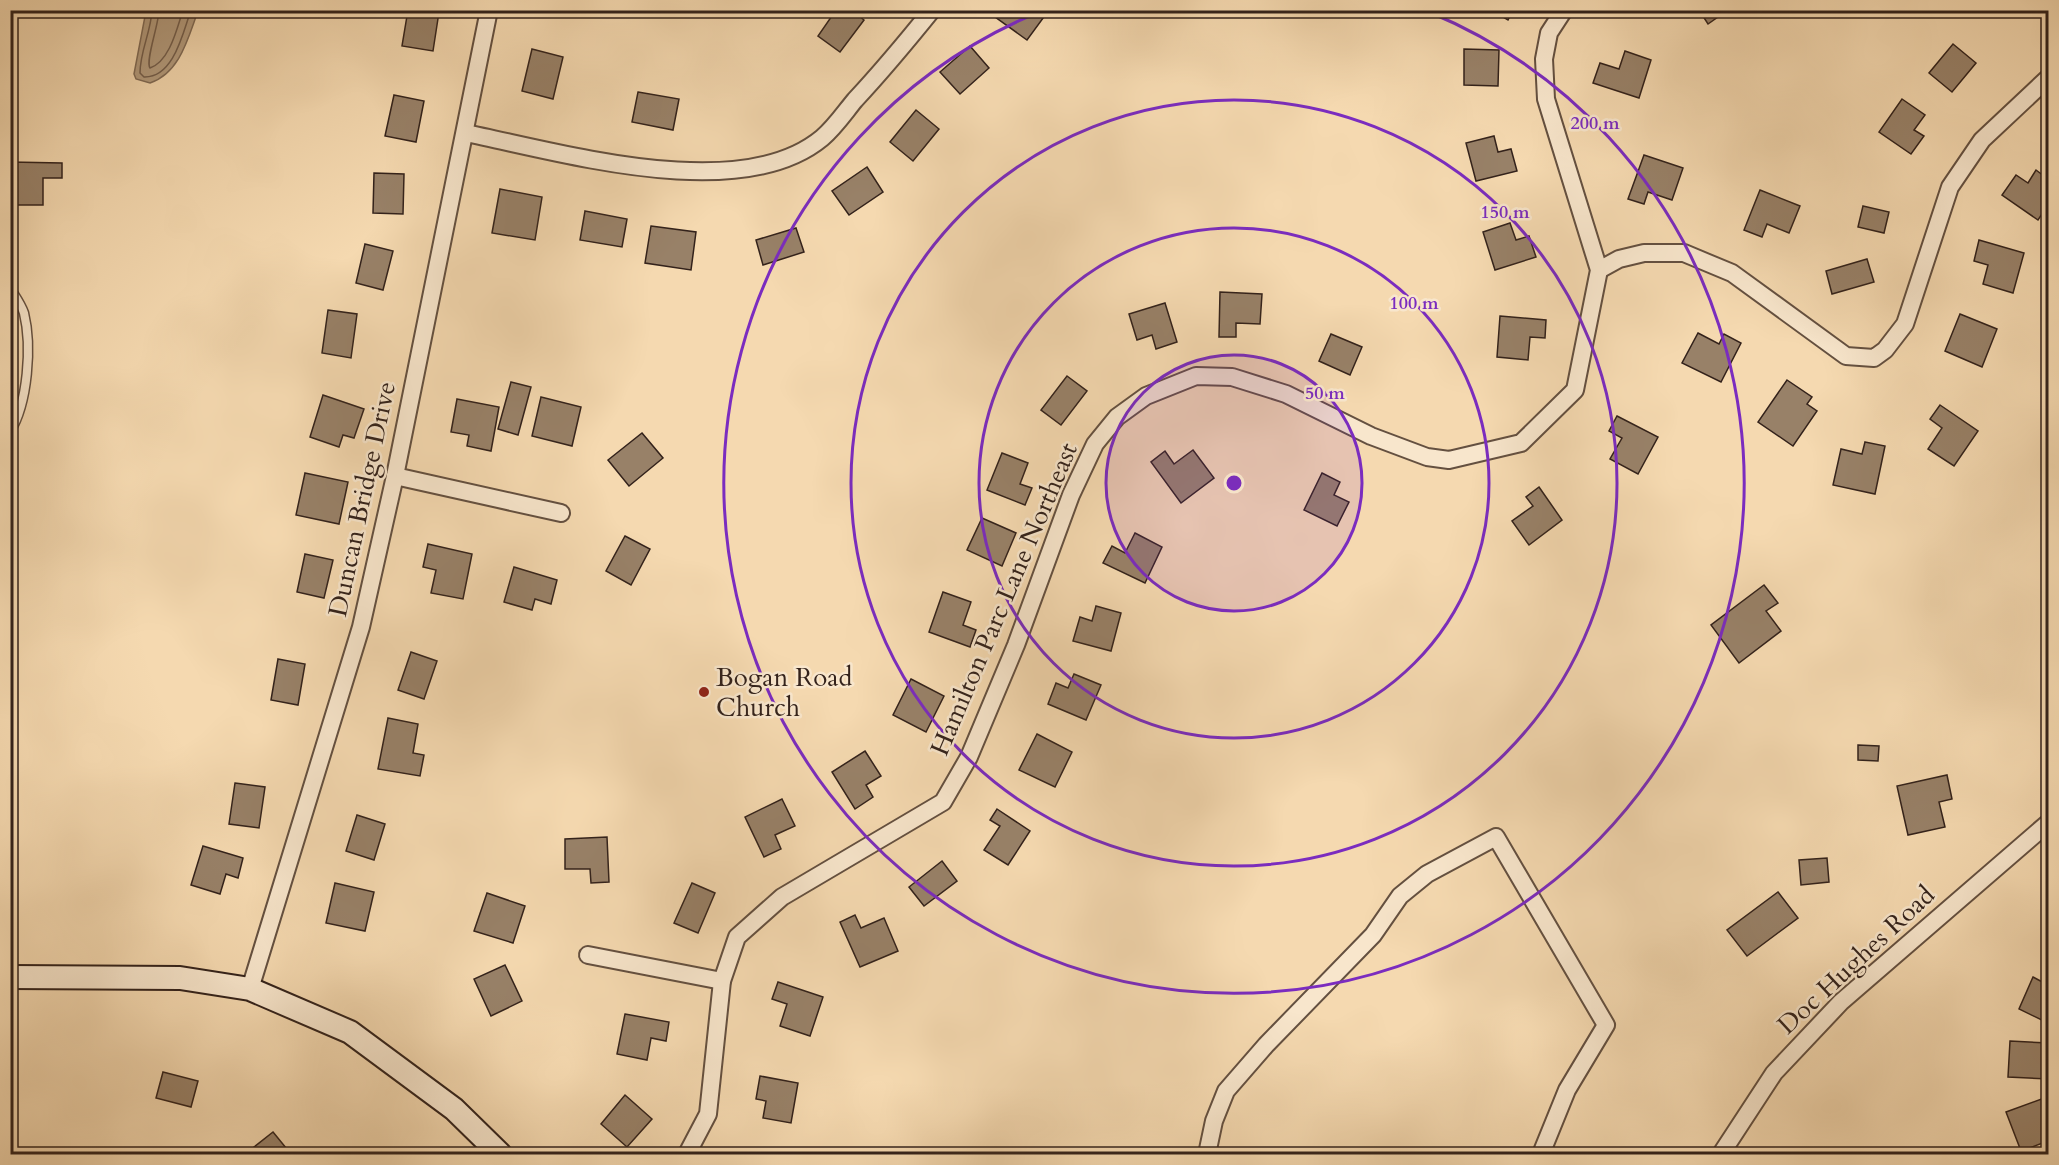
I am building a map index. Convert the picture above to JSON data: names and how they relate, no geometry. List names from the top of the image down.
{
  "streets": {
    "street": ["Duncan Bridge Drive", "Hamilton Parc Lane Northeast", "Doc Hughes Road"]
  },
  "places": ["Bogan Road Church"],
  "rings": [
    "200 m",
    "150 m",
    "100 m",
    "50 m"
  ]
}
